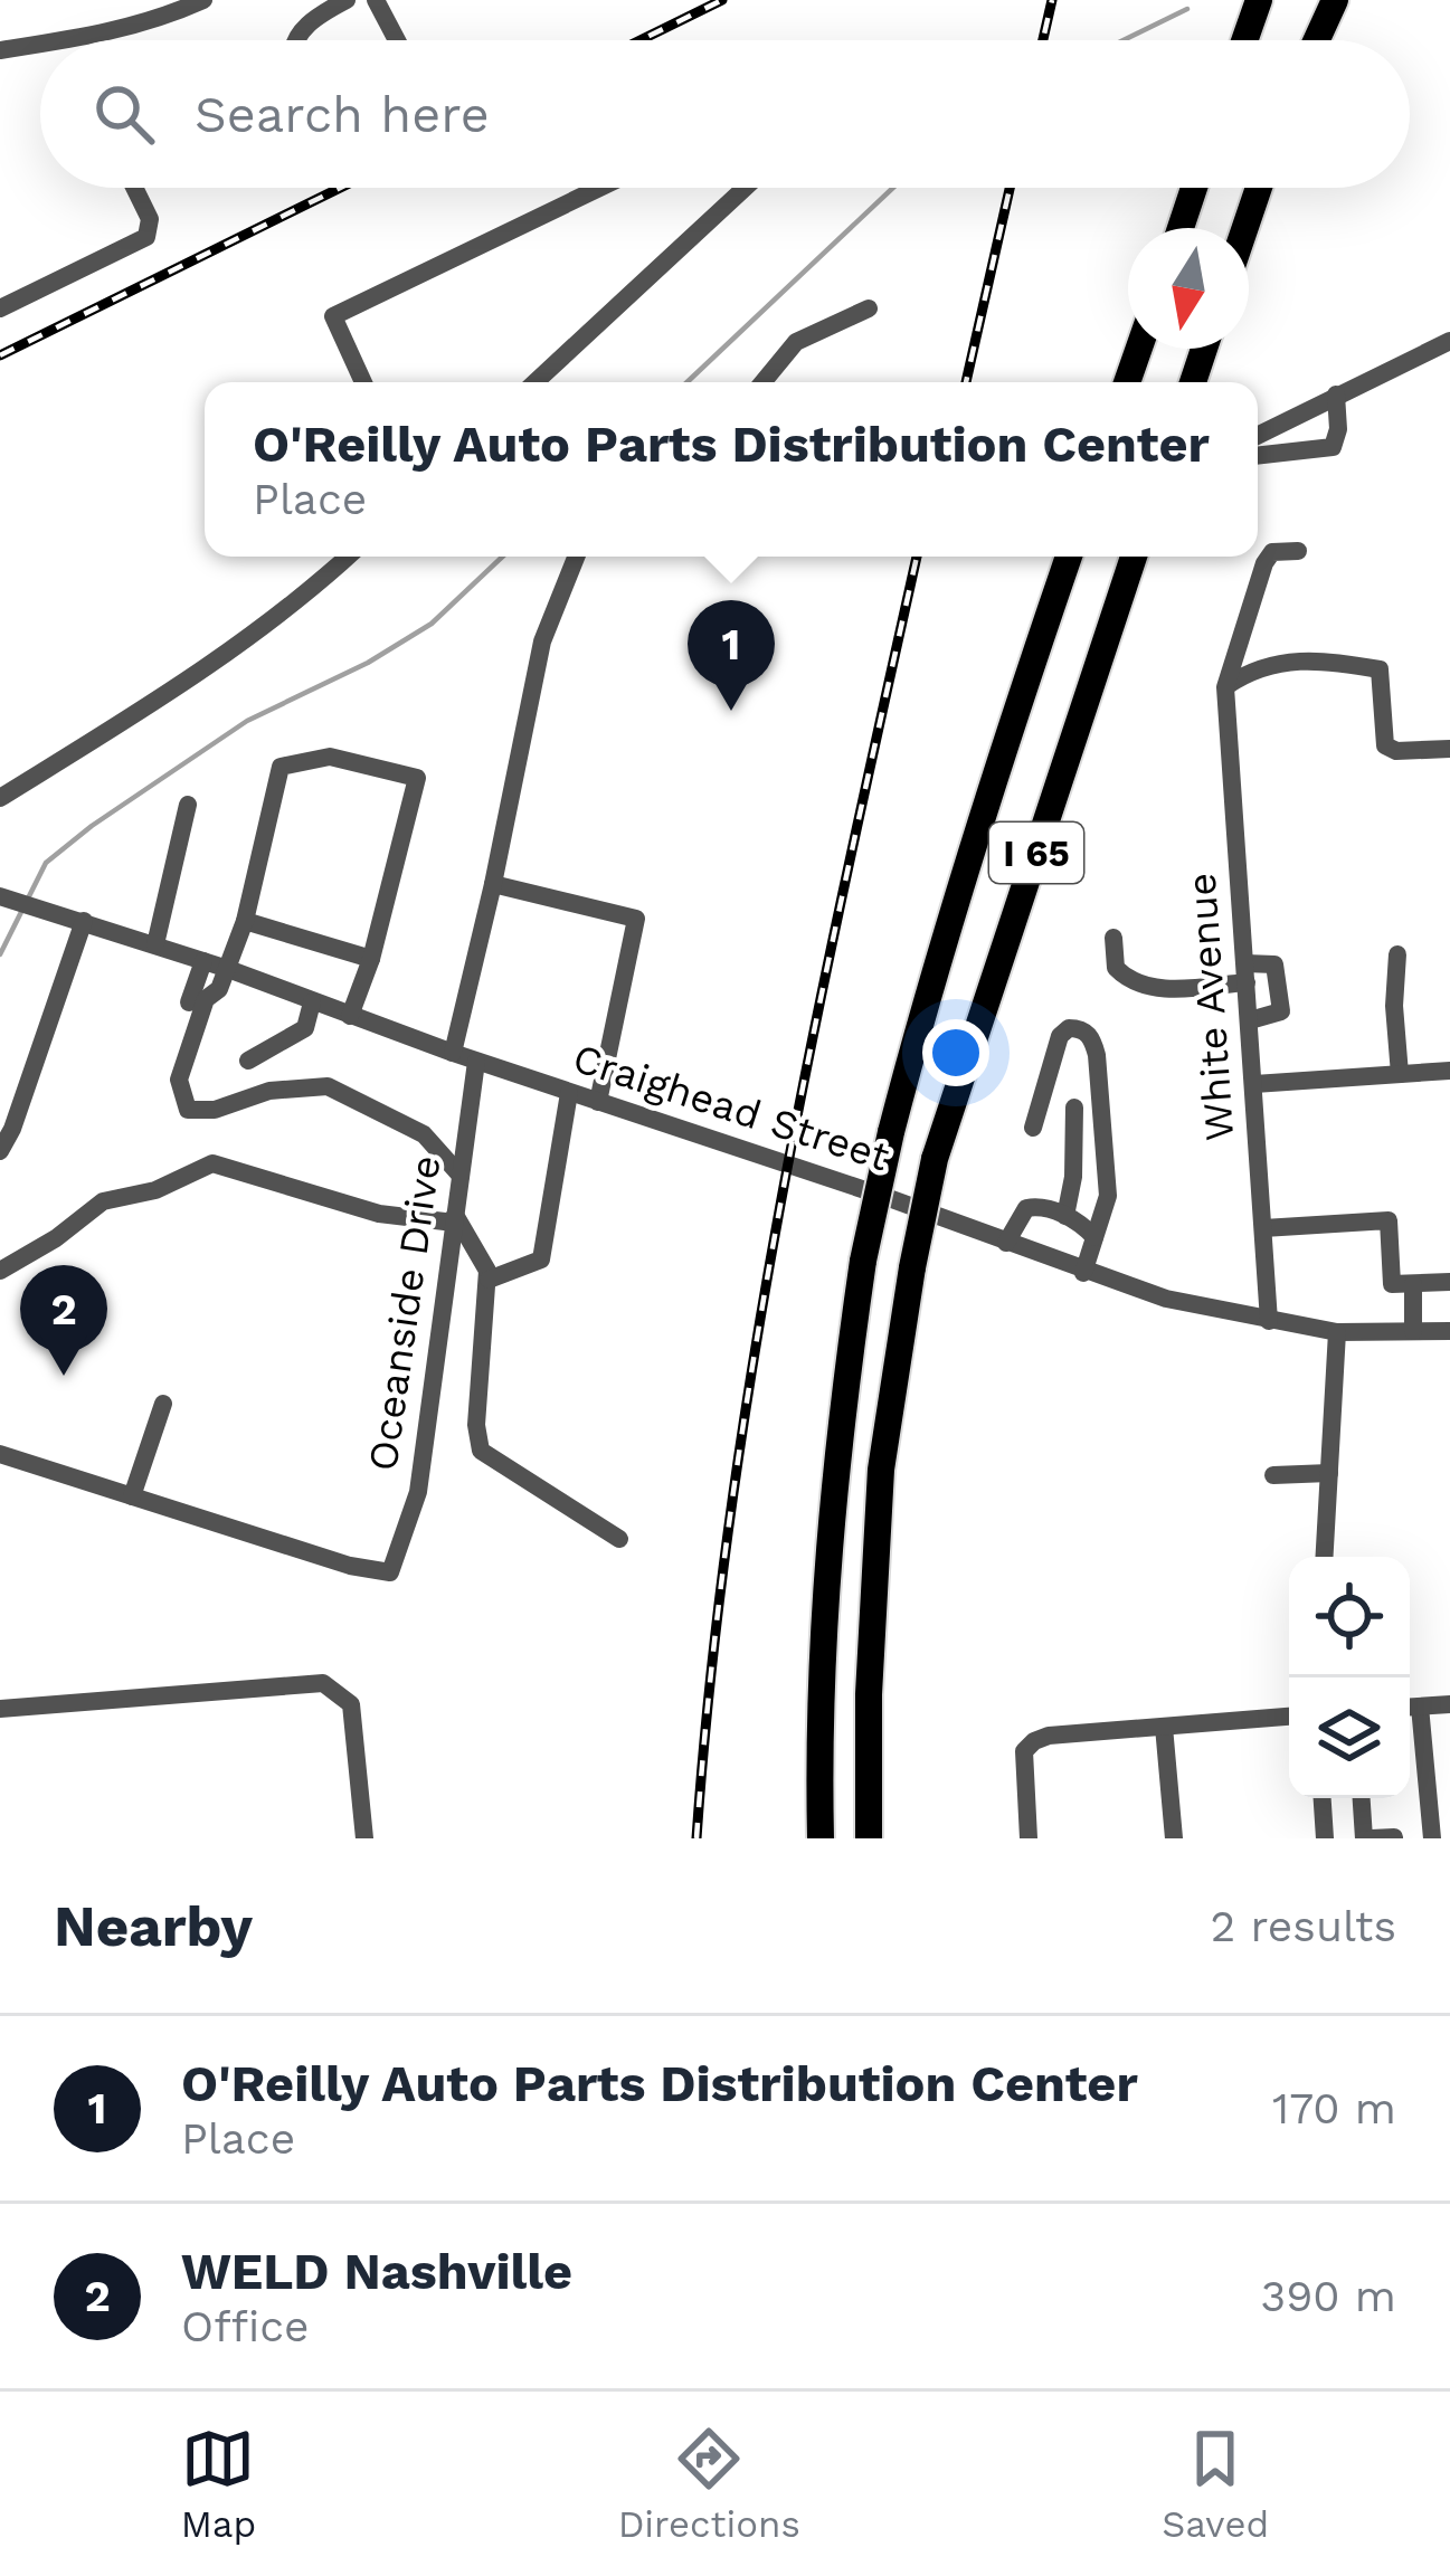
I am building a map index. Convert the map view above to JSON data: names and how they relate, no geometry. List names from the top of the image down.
{
  "streets": {
    "highway": ["I 65"],
    "street": ["White Avenue", "Craighead Street", "Oceanside Drive"]
  },
  "crossings": [
    ["White Avenue", "Craighead Street"],
    ["Craighead Street", "Oceanside Drive"]
  ],
  "north": "bottom",
  "page": {
    "search": "Search here",
    "popup": ["O'Reilly Auto Parts Distribution Center", "Place"],
    "pins": ["1", "2"],
    "heading": ["Nearby", "2 results"],
    "list": [
      {
        "mark": "1",
        "name": "O'Reilly Auto Parts Distribution Center",
        "note": "Place",
        "value": "170 m"
      },
      {
        "mark": "2",
        "name": "WELD Nashville",
        "note": "Office",
        "value": "390 m"
      }
    ],
    "nav": ["Map", "Directions", "Saved"]
  }
}
